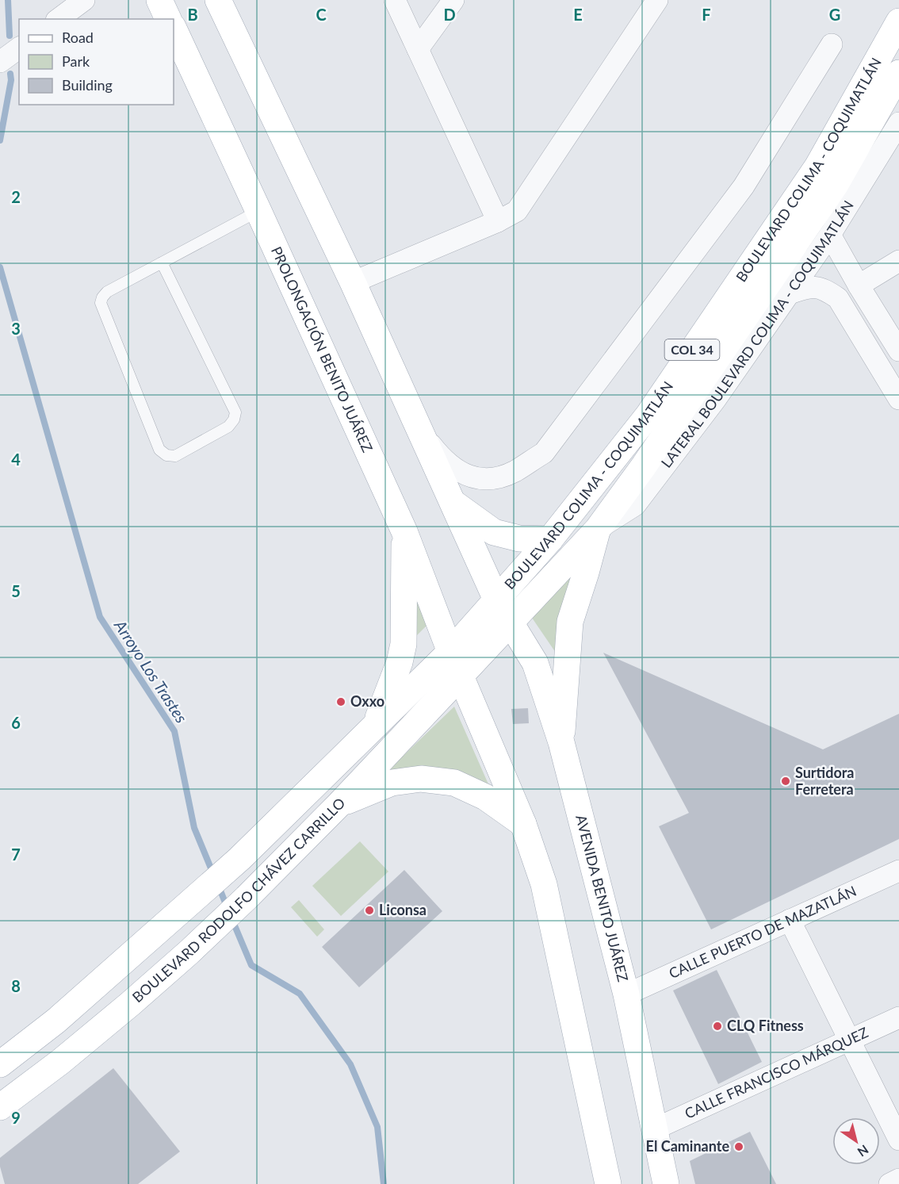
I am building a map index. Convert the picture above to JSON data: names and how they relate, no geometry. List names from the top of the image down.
{
  "streets": {
    "main road": [
      "BOULEVARD COLIMA - COQUIMATLÁN",
      "PROLONGACIÓN BENITO JUÁREZ",
      "COL 34",
      "AVENIDA BENITO JUÁREZ",
      "BOULEVARD RODOLFO CHÁVEZ CARRILLO"
    ],
    "street": ["LATERAL BOULEVARD COLIMA - COQUIMATLÁN", "CALLE PUERTO DE MAZATLÁN", "CALLE FRANCISCO MÁRQUEZ"]
  },
  "crossings": [
    ["BOULEVARD COLIMA - COQUIMATLÁN", "LATERAL BOULEVARD COLIMA - COQUIMATLÁN"],
    ["BOULEVARD COLIMA - COQUIMATLÁN", "PROLONGACIÓN BENITO JUÁREZ"],
    ["BOULEVARD COLIMA - COQUIMATLÁN", "AVENIDA BENITO JUÁREZ"],
    ["BOULEVARD COLIMA - COQUIMATLÁN", "BOULEVARD RODOLFO CHÁVEZ CARRILLO"],
    ["PROLONGACIÓN BENITO JUÁREZ", "BOULEVARD RODOLFO CHÁVEZ CARRILLO"],
    ["AVENIDA BENITO JUÁREZ", "CALLE PUERTO DE MAZATLÁN"],
    ["AVENIDA BENITO JUÁREZ", "CALLE FRANCISCO MÁRQUEZ"]
  ],
  "water": ["Arroyo Los Trastes"],
  "places": [
    "Oxxo",
    "Surtidora Ferretera",
    "Liconsa",
    "CLQ Fitness",
    "El Caminante"
  ],
  "legend": ["Road", "Park", "Building"],
  "north": "bottom right",
  "grid": {
    "columns": [
      "B",
      "C",
      "D",
      "E",
      "F",
      "G"
    ],
    "rows": [
      "2",
      "3",
      "4",
      "5",
      "6",
      "7",
      "8",
      "9"
    ]
  }
}
